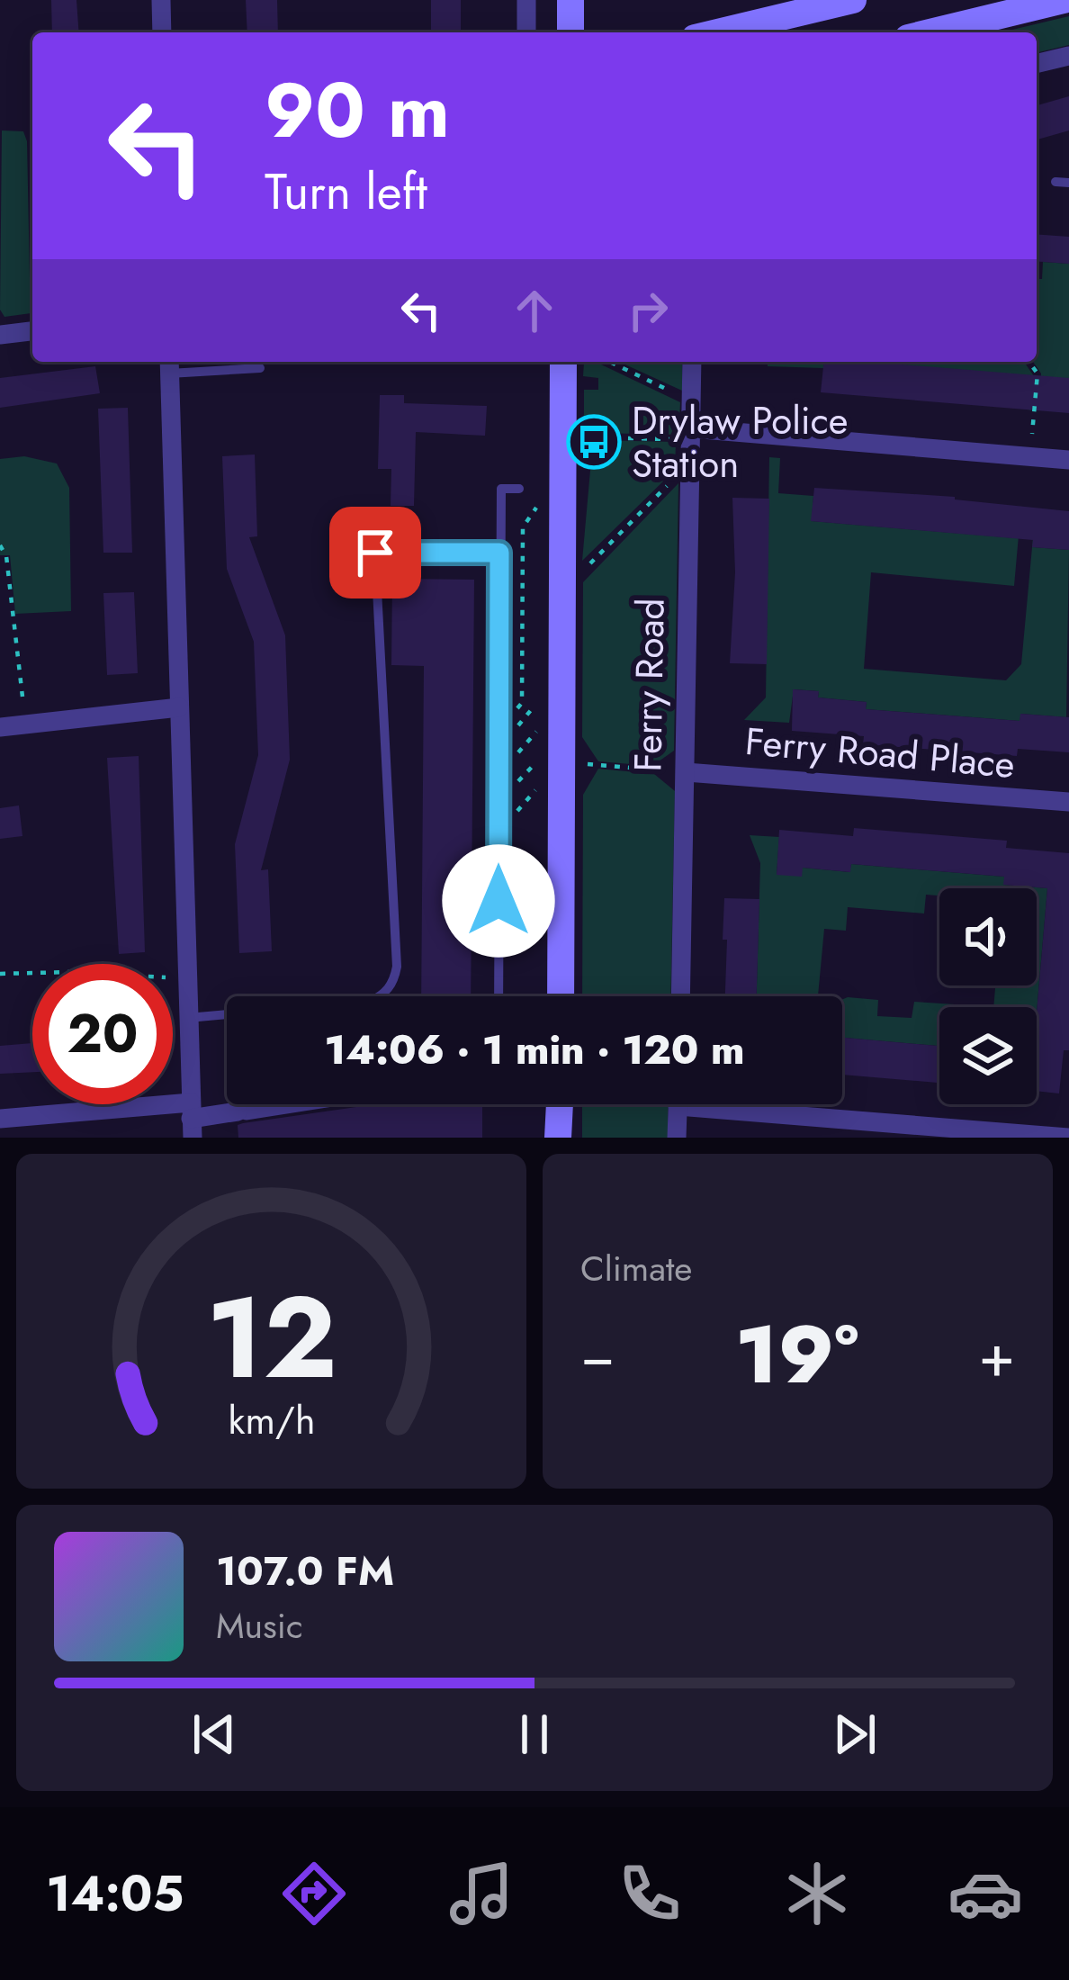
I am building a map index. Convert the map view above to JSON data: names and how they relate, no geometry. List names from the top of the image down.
{
  "streets": {
    "street": ["Ferry Road", "Ferry Road Place"]
  },
  "crossings": [
    ["Ferry Road", "Ferry Road Place"]
  ],
  "places": {
    "bus stop": ["Drylaw Police Station"]
  },
  "page": {
    "turn": ["90 m", "Turn left"],
    "limit": "20",
    "trip": "14:06 · 1 min · 120 m",
    "tile": "Climate",
    "heat": ["−", "19°", "+"],
    "song": ["107.0 FM", "Music"],
    "tabs": "14:05",
    "gauge": ["12", "km/h"]
  }
}
